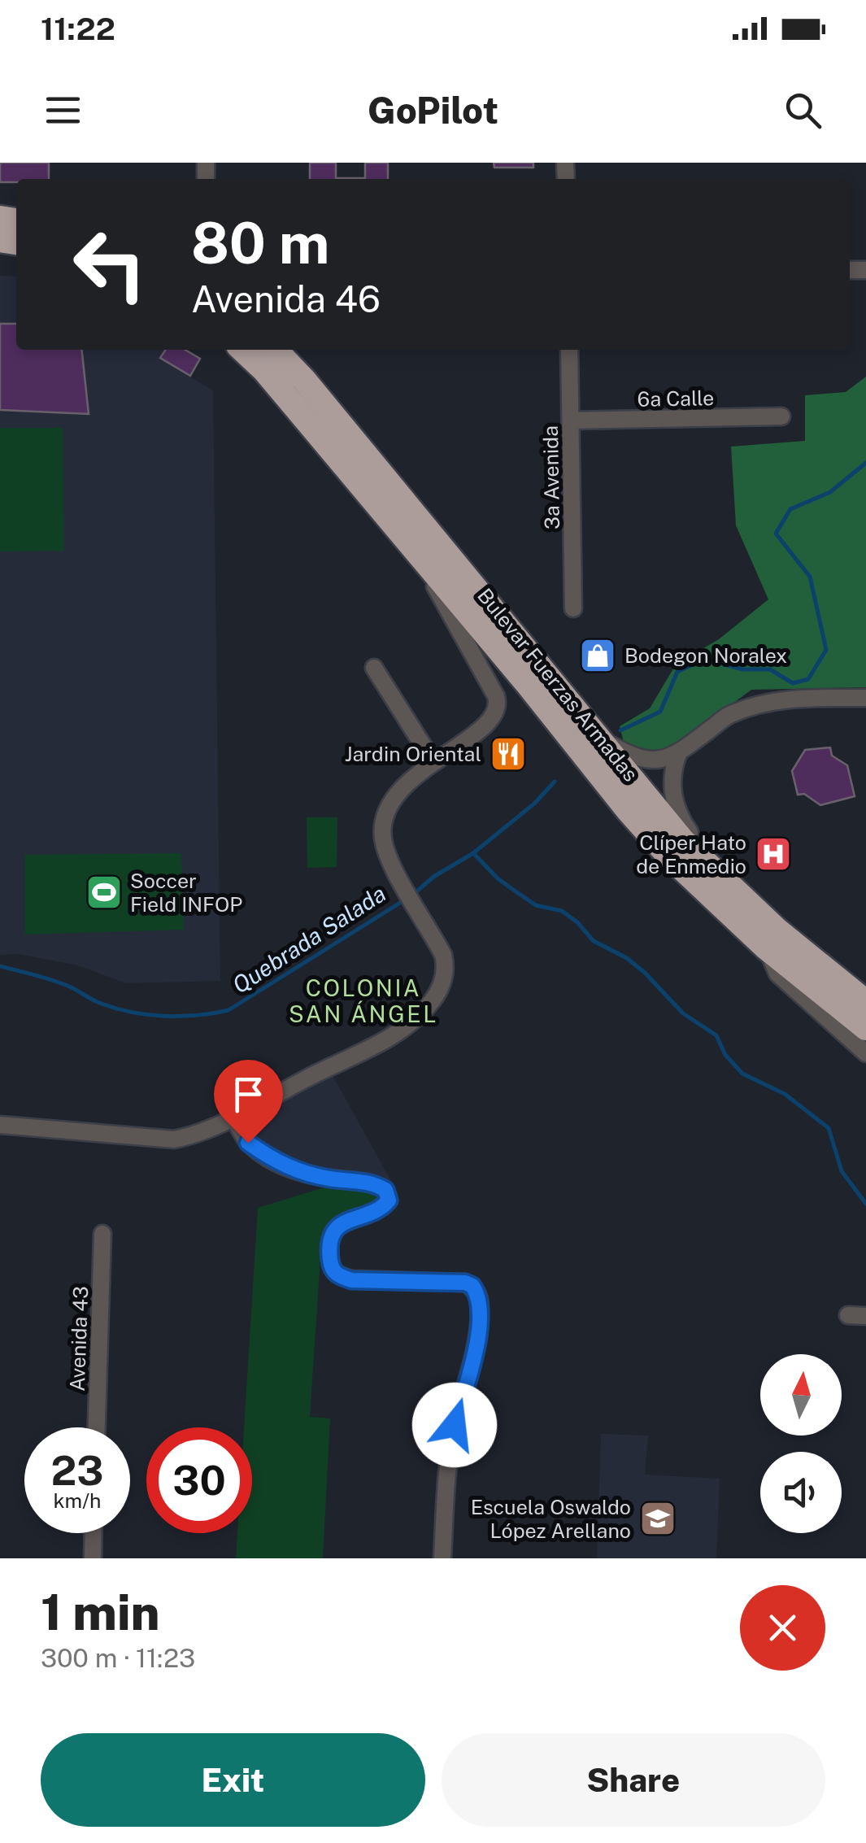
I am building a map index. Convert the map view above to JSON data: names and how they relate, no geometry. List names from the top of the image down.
{
  "streets": {
    "highway": ["Bulevar Fuerzas Armadas"],
    "street": ["6a Calle", "3a Avenida", "Avenida 43"]
  },
  "crossings": [
    ["6a Calle", "3a Avenida"]
  ],
  "districts": ["COLONIA SAN ÁNGEL"],
  "water": ["Quebrada Salada"],
  "places": {
    "shop": ["Bodegon Noralex"],
    "restaurant": ["Jardin Oriental"],
    "hospital": ["Clíper Hato de Enmedio"],
    "sports": ["Soccer Field INFOP"],
    "school or university": ["Escuela Oswaldo López Arellano"]
  },
  "north": "top",
  "page": {
    "status": "11:22",
    "header": "GoPilot",
    "turn": ["80 m", "Avenida 46"],
    "speed": "23 km/h",
    "limit": "30",
    "heading": ["1 min", "300 m · 11:23"],
    "buttons": ["Exit", "Share"]
  }
}
